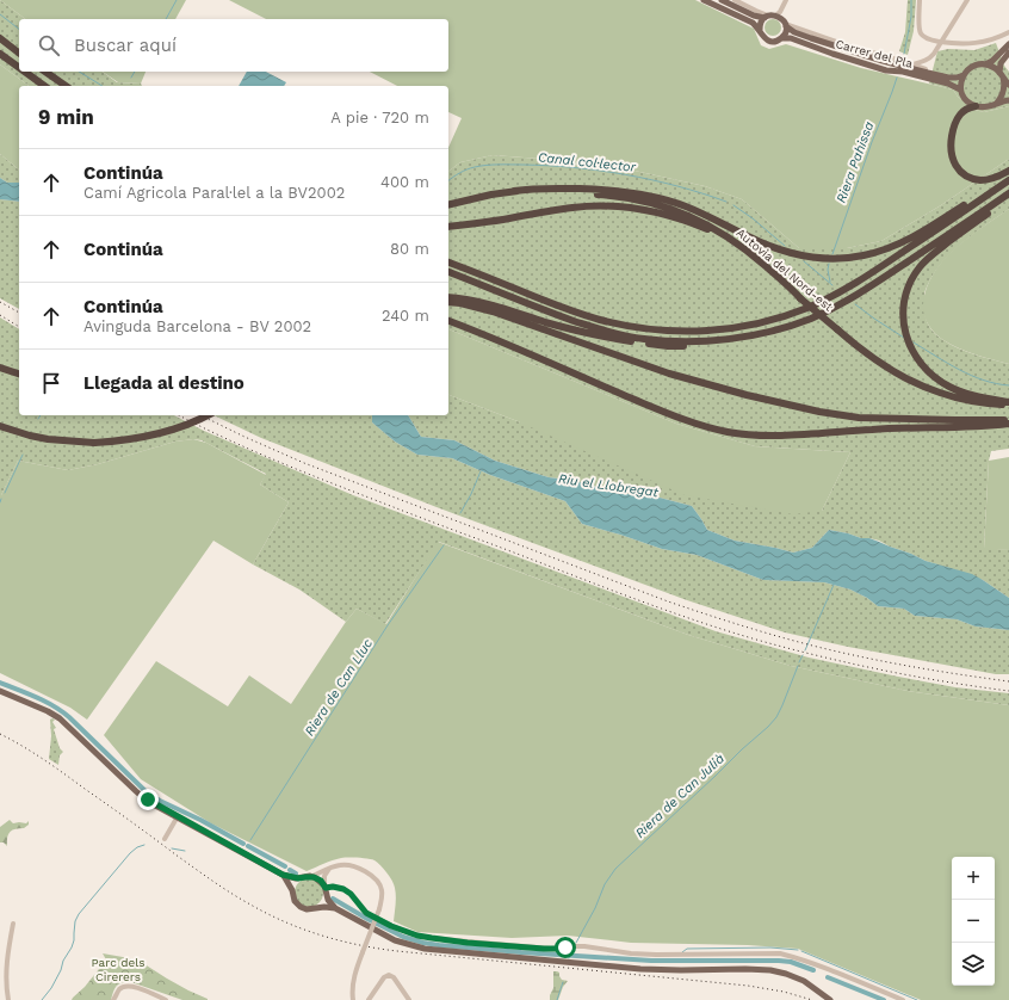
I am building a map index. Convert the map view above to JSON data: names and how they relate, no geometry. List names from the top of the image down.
{
  "streets": {
    "highway": ["Autovia del Nord-est"],
    "main road": ["Carrer del Pla"]
  },
  "water": [
    "Canal col·lector",
    "Riera Pahissa",
    "Riu el Llobregat",
    "Riera de Can Lluc",
    "Riera de Can Julià"
  ],
  "parks": ["Parc dels Cirerers"],
  "page": {
    "search": "Buscar aquí",
    "heading": ["9 min", "A pie · 720 m"],
    "list": [
      ["Continúa", "Camí Agricola Paral·lel a la BV2002", "400 m"],
      ["Continúa", "80 m"],
      ["Continúa", "Avinguda Barcelona - BV 2002", "240 m"],
      "Llegada al destino"
    ],
    "map_buttons": ["+", "−"]
  }
}
